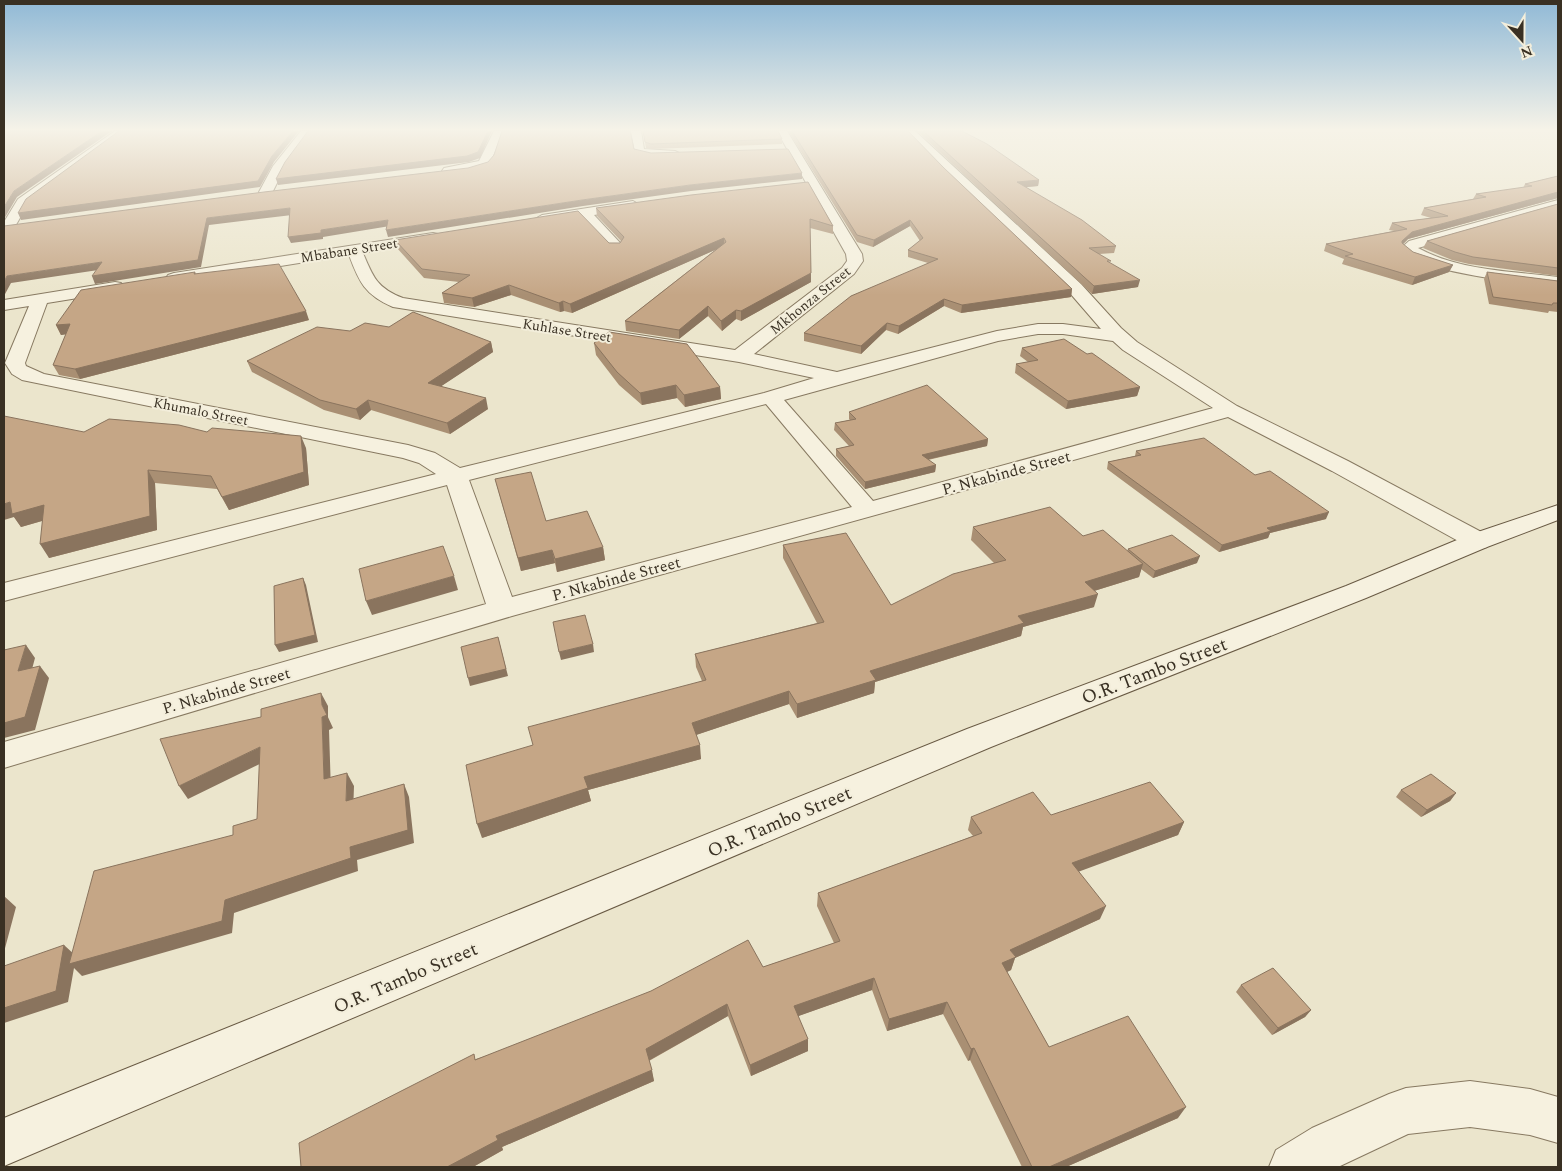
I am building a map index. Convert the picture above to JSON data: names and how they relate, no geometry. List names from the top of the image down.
{
  "streets": {
    "street": [
      "Mbabane Street",
      "Mkhonza Street",
      "Kuhlase Street",
      "Khumalo Street",
      "P. Nkabinde Street",
      "O.R. Tambo Street"
    ]
  },
  "crossings": [
    ["Mbabane Street", "Kuhlase Street"],
    ["Mkhonza Street", "Kuhlase Street"]
  ],
  "north": "bottom"
}
